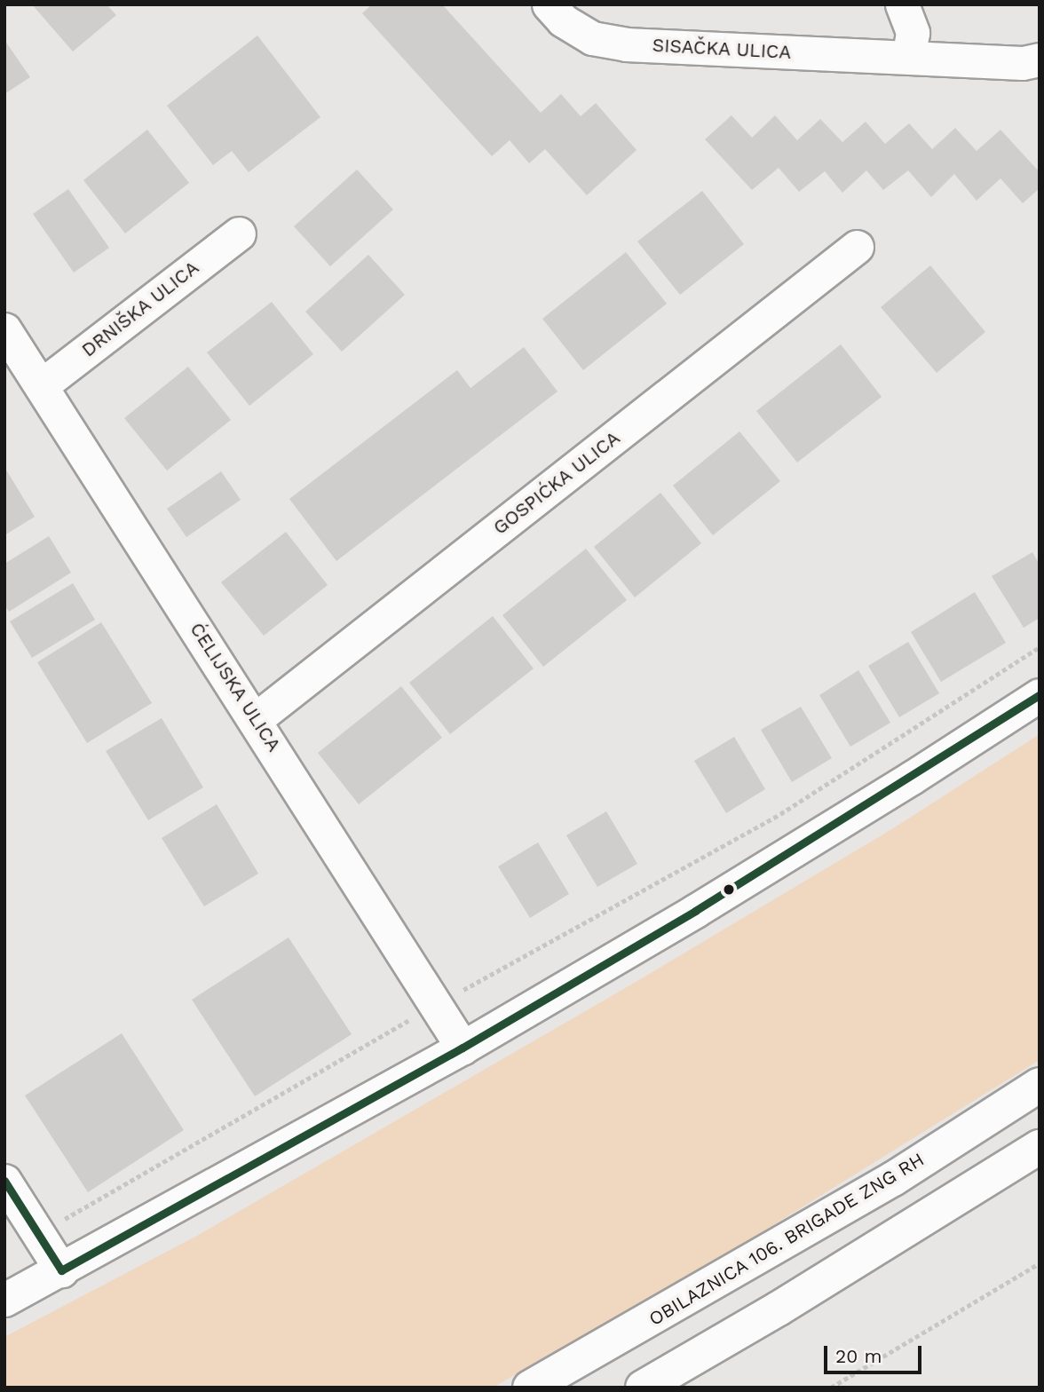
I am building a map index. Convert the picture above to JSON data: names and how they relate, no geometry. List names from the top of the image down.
{
  "streets": {
    "highway": ["OBILAZNICA 106. BRIGADE ZNG RH"],
    "street": [
      "SISAČKA ULICA",
      "DRNIŠKA ULICA",
      "GOSPIĆKA ULICA",
      "ĆELIJSKA ULICA"
    ]
  },
  "crossings": [
    ["DRNIŠKA ULICA", "ĆELIJSKA ULICA"],
    ["GOSPIĆKA ULICA", "ĆELIJSKA ULICA"]
  ],
  "scale_bar": "20 m"
}
